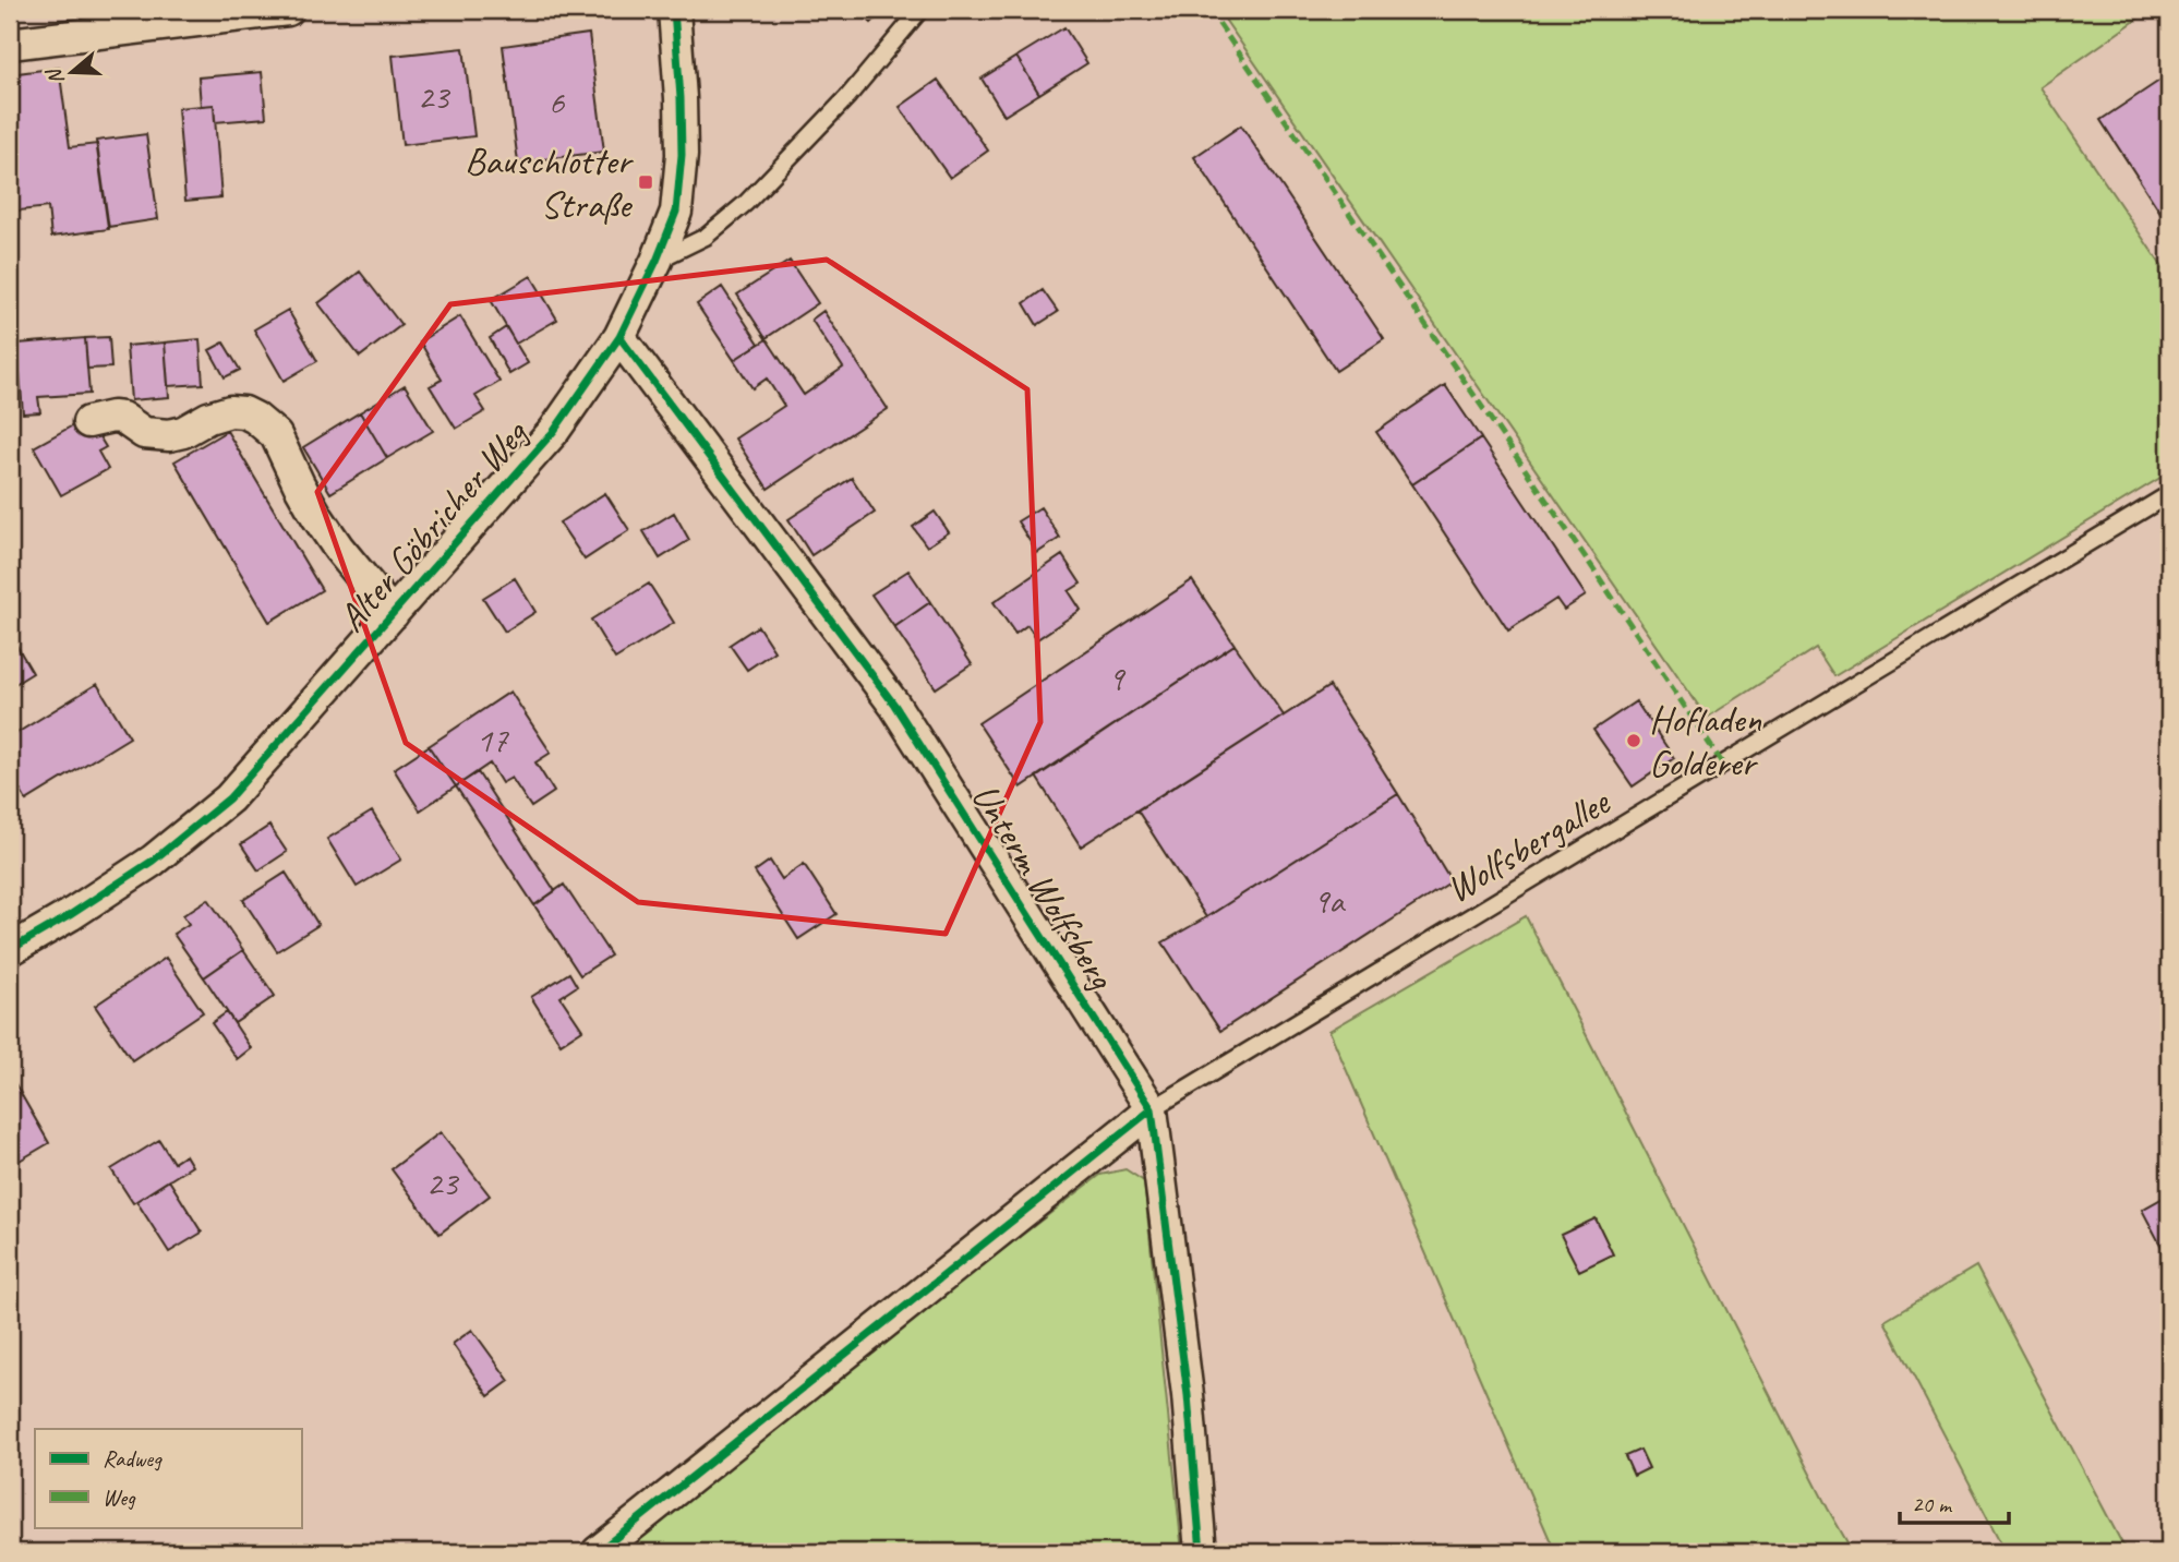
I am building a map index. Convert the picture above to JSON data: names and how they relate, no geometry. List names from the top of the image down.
{
  "streets": {
    "street": ["Alter Göbricher Weg", "Unterm Wolfsberg"],
    "lane": ["Wolfsbergallee"]
  },
  "crossings": [
    ["Alter Göbricher Weg", "Unterm Wolfsberg"],
    ["Wolfsbergallee", "Unterm Wolfsberg"]
  ],
  "places": {
    "transit": ["Bauschlotter Straße"],
    "other": ["Hofladen Golderer"]
  },
  "house_numbers": [
    "23",
    "6",
    "9",
    "17",
    "9a",
    "23"
  ],
  "legend": ["Radweg", "Weg"],
  "scale_bar": "20 m",
  "north": "left"
}
